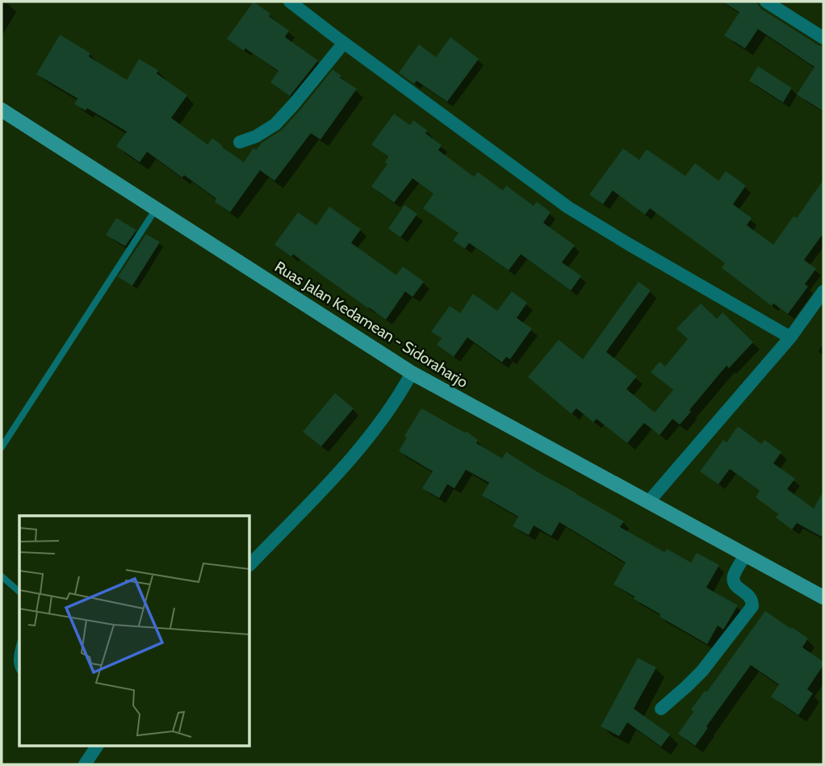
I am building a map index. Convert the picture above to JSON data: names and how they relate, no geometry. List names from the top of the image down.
{
  "streets": {
    "main road": ["Ruas Jalan Kedamean - Sidoraharjo"]
  }
}
